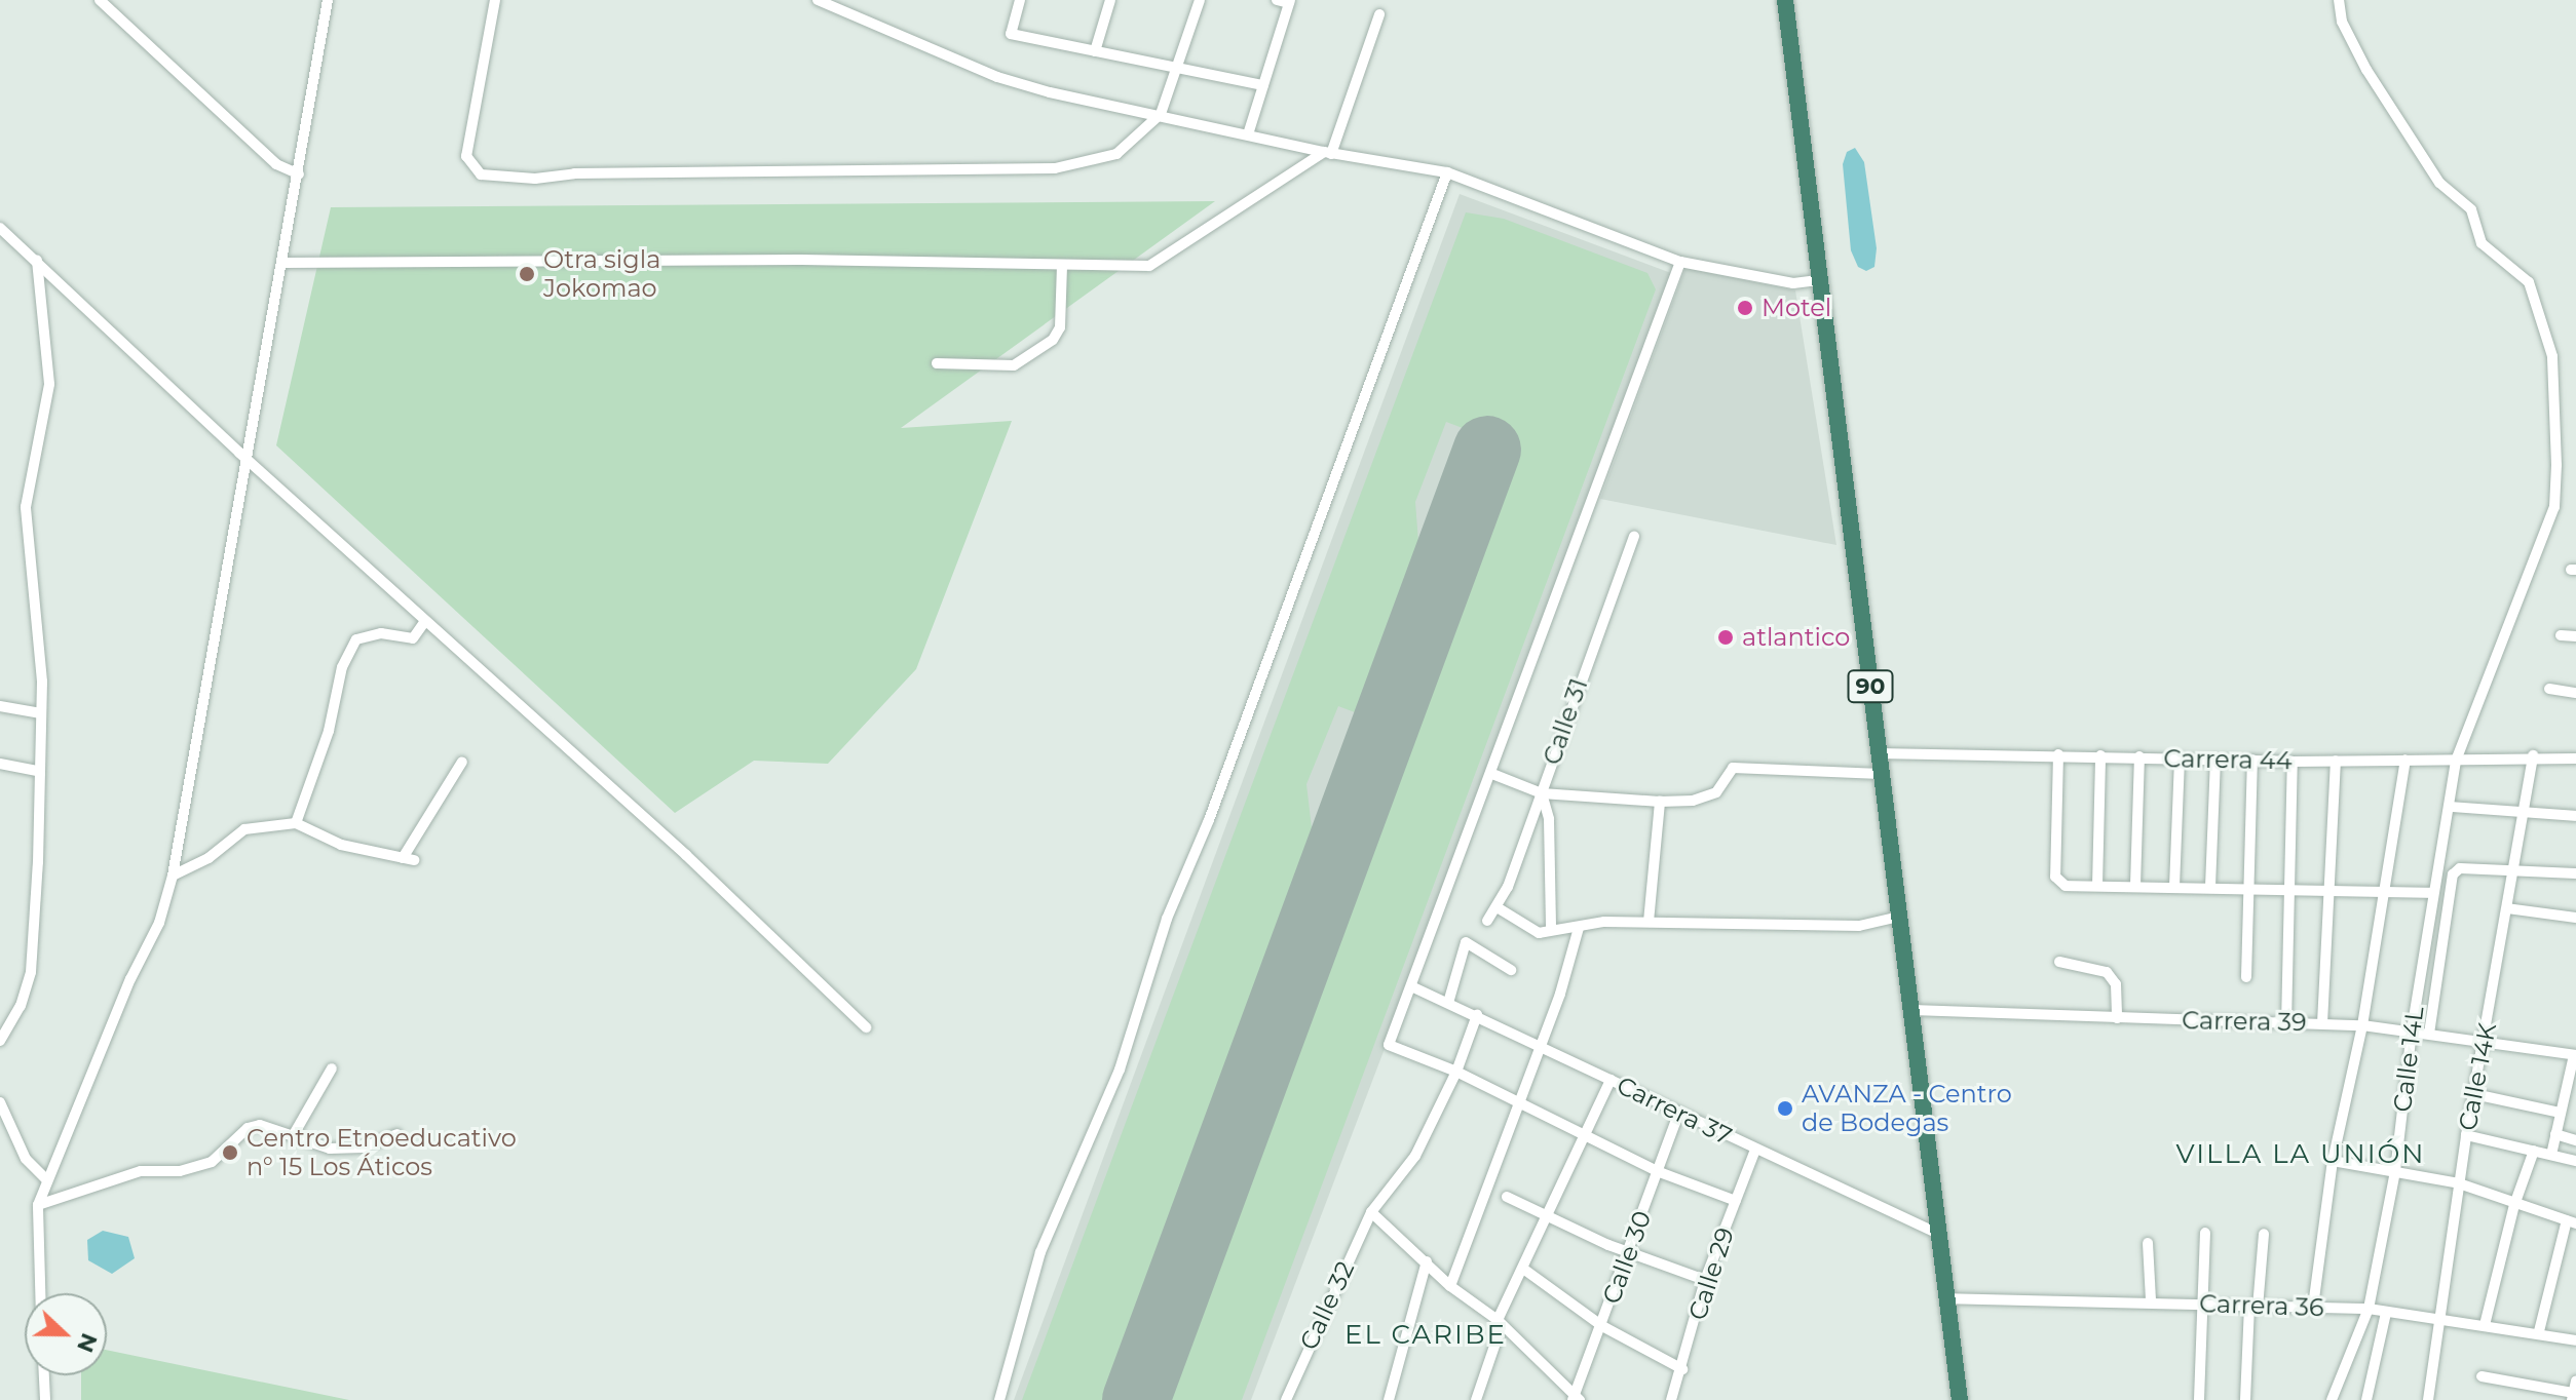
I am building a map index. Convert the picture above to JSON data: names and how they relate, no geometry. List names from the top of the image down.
{
  "streets": {
    "highway": ["90"],
    "street": [
      "Calle 31",
      "Carrera 44",
      "Carrera 39",
      "Calle 14L",
      "Calle 14K",
      "Carrera 37",
      "Calle 30",
      "Calle 29",
      "Calle 32",
      "Carrera 36"
    ]
  },
  "crossings": [
    ["90", "Carrera 44"],
    ["90", "Carrera 39"],
    ["90", "Carrera 37"],
    ["90", "Carrera 36"],
    ["Carrera 44", "Calle 14L"],
    ["Carrera 44", "Calle 14K"],
    ["Carrera 39", "Calle 14L"],
    ["Carrera 39", "Calle 14K"],
    ["Calle 14L", "Carrera 36"],
    ["Calle 14K", "Carrera 36"],
    ["Carrera 37", "Calle 30"],
    ["Carrera 37", "Calle 29"],
    ["Carrera 37", "Calle 32"]
  ],
  "districts": ["VILLA LA UNIÓN", "EL CARIBE"],
  "places": [
    "Otra sigla Jokomao",
    "Motel",
    "atlantico",
    "AVANZA - Centro de Bodegas",
    "Centro Etnoeducativo n° 15 Los Áticos"
  ],
  "north": "right"
}
